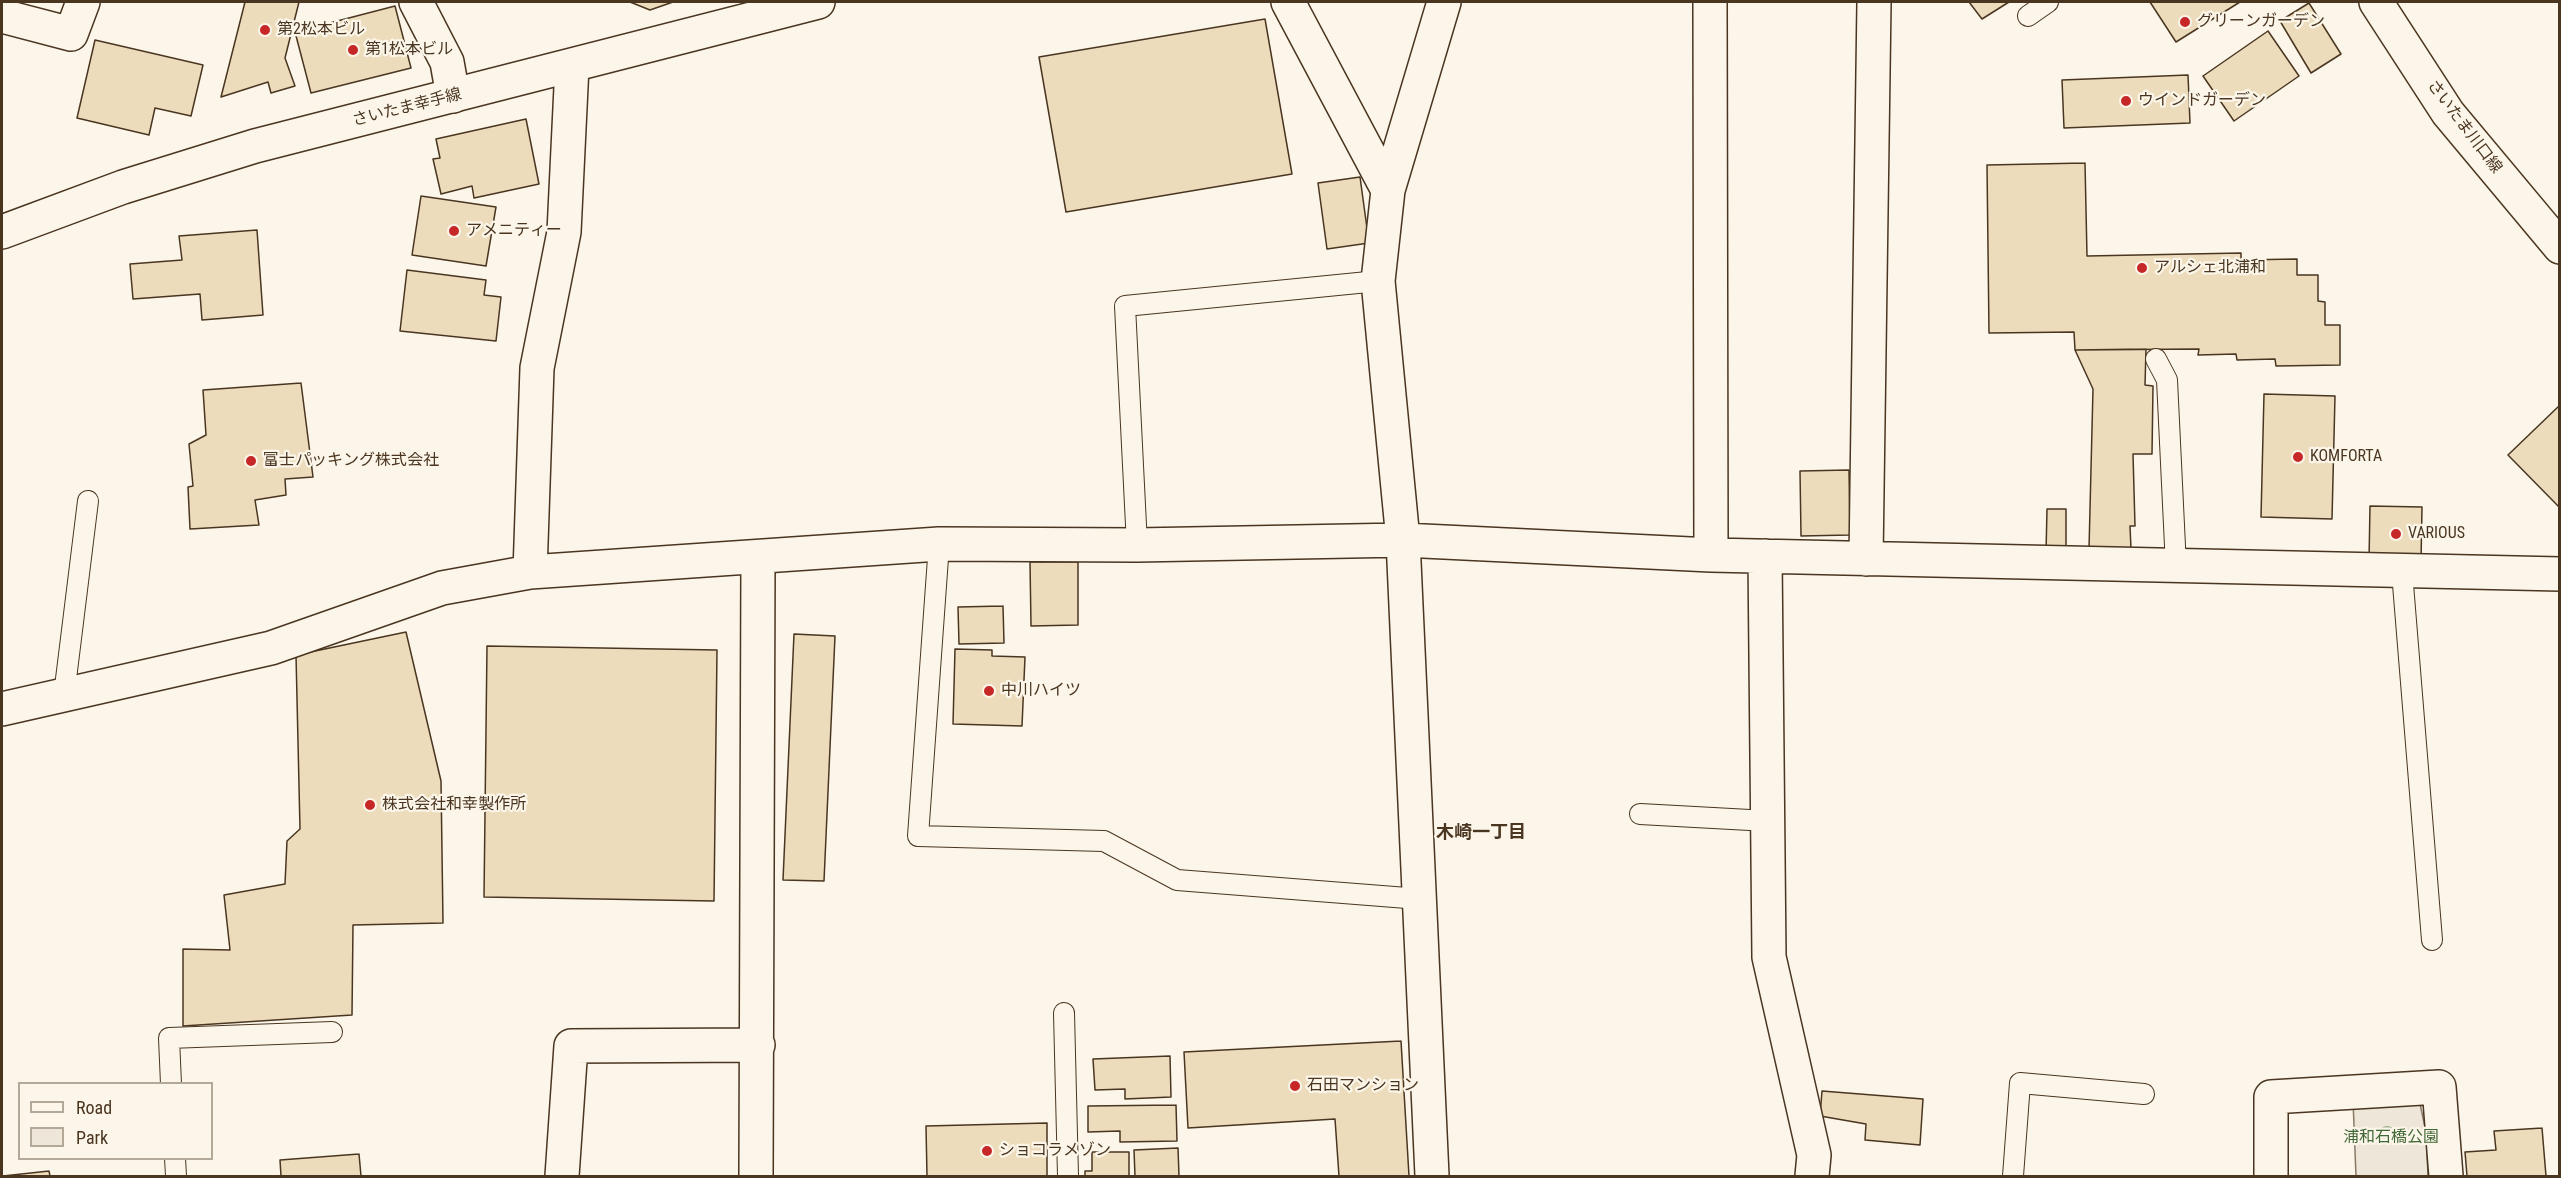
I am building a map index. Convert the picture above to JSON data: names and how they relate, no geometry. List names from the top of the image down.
{
  "streets": {
    "street": ["さいたま幸手線", "さいたま川口線"]
  },
  "districts": ["木崎一丁目"],
  "parks": ["浦和石橋公園"],
  "places": [
    "グリーンガーデン",
    "第2松本ビル",
    "第1松本ビル",
    "ウインドガーデン",
    "アメニティー",
    "アルシェ北浦和",
    "KOMFORTA",
    "富士パッキング株式会社",
    "VARIOUS",
    "中川ハイツ",
    "株式会社和幸製作所",
    "石田マンション",
    "ショコラメゾン"
  ],
  "legend": ["Road", "Park"]
}
